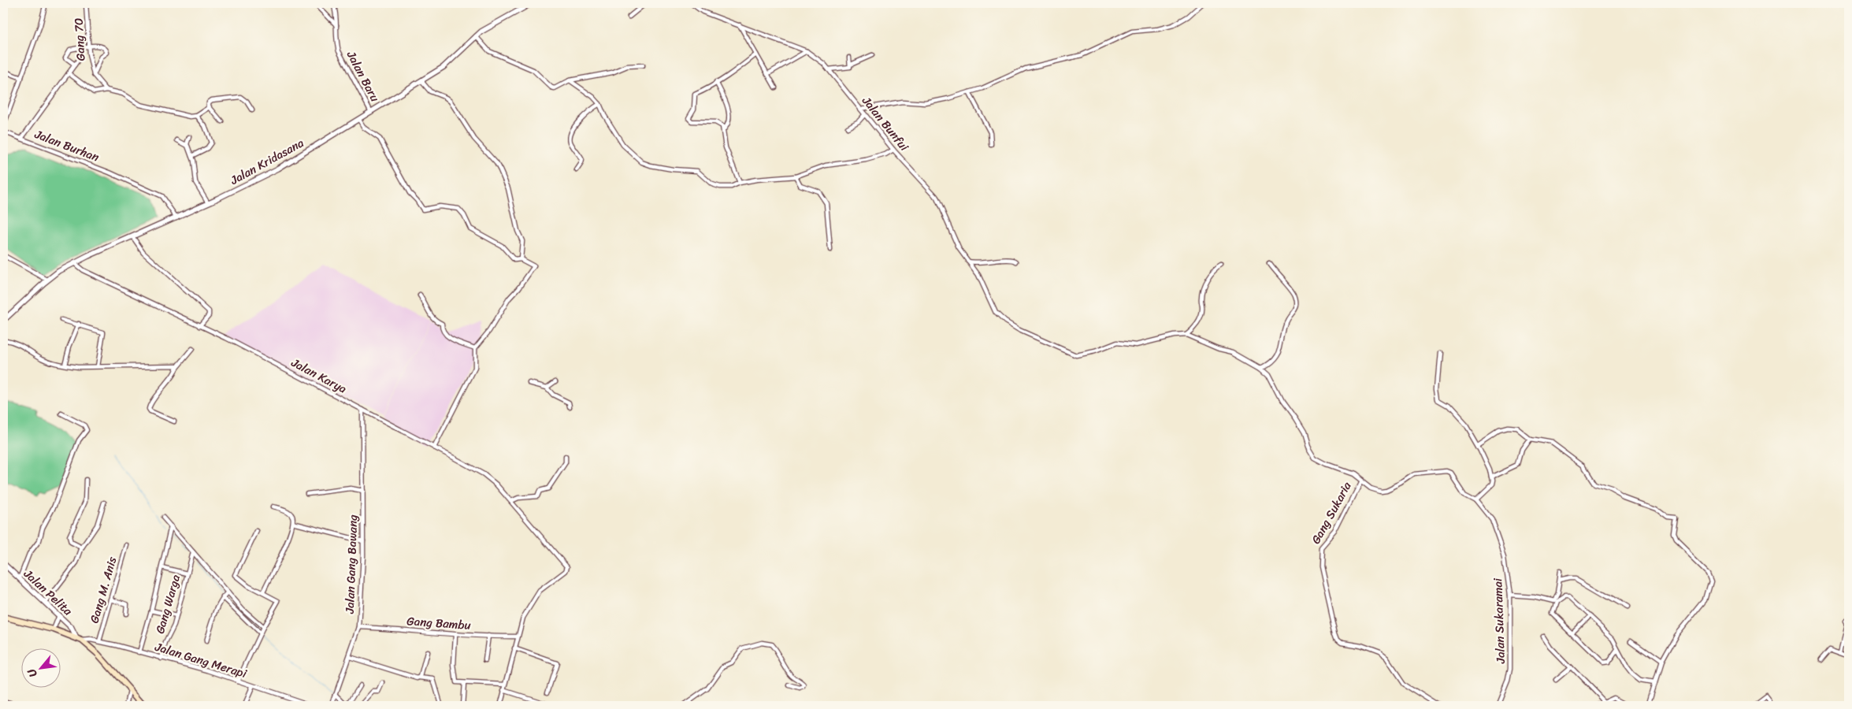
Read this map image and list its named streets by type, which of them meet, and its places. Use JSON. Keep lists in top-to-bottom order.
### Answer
{
  "streets": {
    "street": [
      "Gang 70",
      "Jalan Baru",
      "Jalan Bunfui",
      "Jalan Burhan",
      "Jalan Kridasana",
      "Jalan Karya",
      "Gang Sukaria",
      "Jalan Gang Bawang",
      "Gang M. Anis",
      "Jalan Pelita",
      "Gang Warga",
      "Jalan Sukaramai",
      "Gang Bambu",
      "Jalan Gang Merapi"
    ]
  },
  "crossings": [
    ["Jalan Baru", "Jalan Kridasana"],
    ["Jalan Burhan", "Jalan Kridasana"],
    ["Jalan Kridasana", "Jalan Karya"],
    ["Jalan Karya", "Jalan Gang Bawang"],
    ["Jalan Karya", "Gang Bambu"],
    ["Gang Sukaria", "Jalan Sukaramai"],
    ["Jalan Gang Bawang", "Gang Bambu"],
    ["Gang M. Anis", "Jalan Gang Merapi"],
    ["Gang Warga", "Jalan Gang Merapi"]
  ],
  "north": "bottom left"
}
